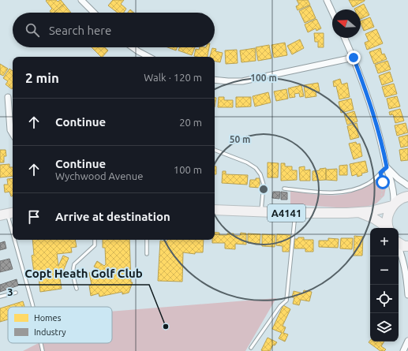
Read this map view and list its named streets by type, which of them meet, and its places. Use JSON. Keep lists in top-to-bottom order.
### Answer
{
  "streets": {
    "main road": ["A4141"]
  },
  "places": ["Copt Heath Golf Club"],
  "legend": ["Homes", "Industry"],
  "north": "left",
  "page": {
    "search": "Search here",
    "heading": ["2 min", "Walk · 120 m"],
    "list": [
      ["Continue", "20 m"],
      ["Continue", "Wychwood Avenue", "100 m"],
      "Arrive at destination"
    ],
    "map_buttons": ["+", "−"]
  },
  "grid": {
    "rows": ["3"]
  },
  "rings": ["100 m", "50 m"]
}
